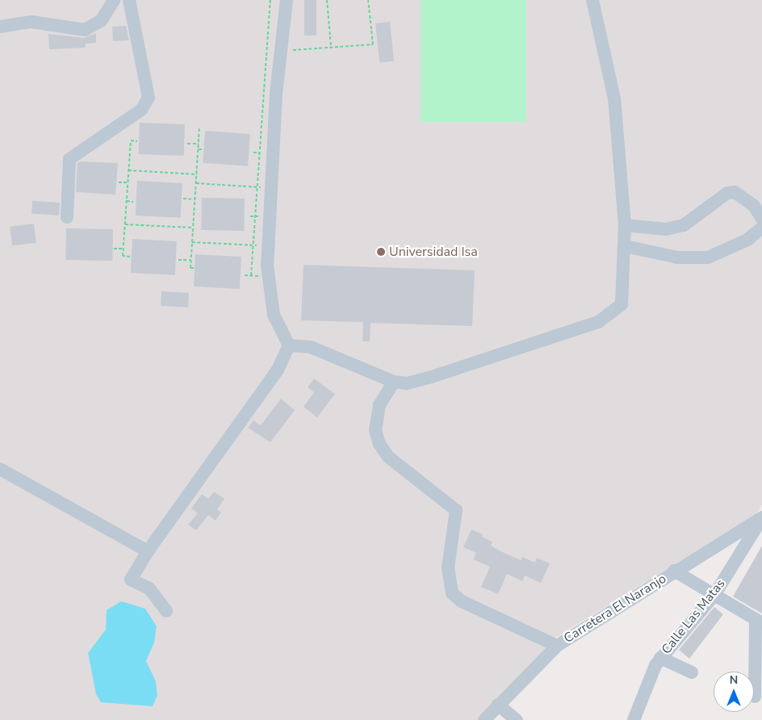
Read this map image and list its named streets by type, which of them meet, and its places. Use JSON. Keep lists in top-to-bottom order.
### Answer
{
  "streets": {
    "street": ["Carretera El Naranjo", "Calle Las Matas"]
  },
  "crossings": [
    ["Carretera El Naranjo", "Calle Las Matas"]
  ],
  "places": ["Universidad Isa"],
  "north": "top"
}
